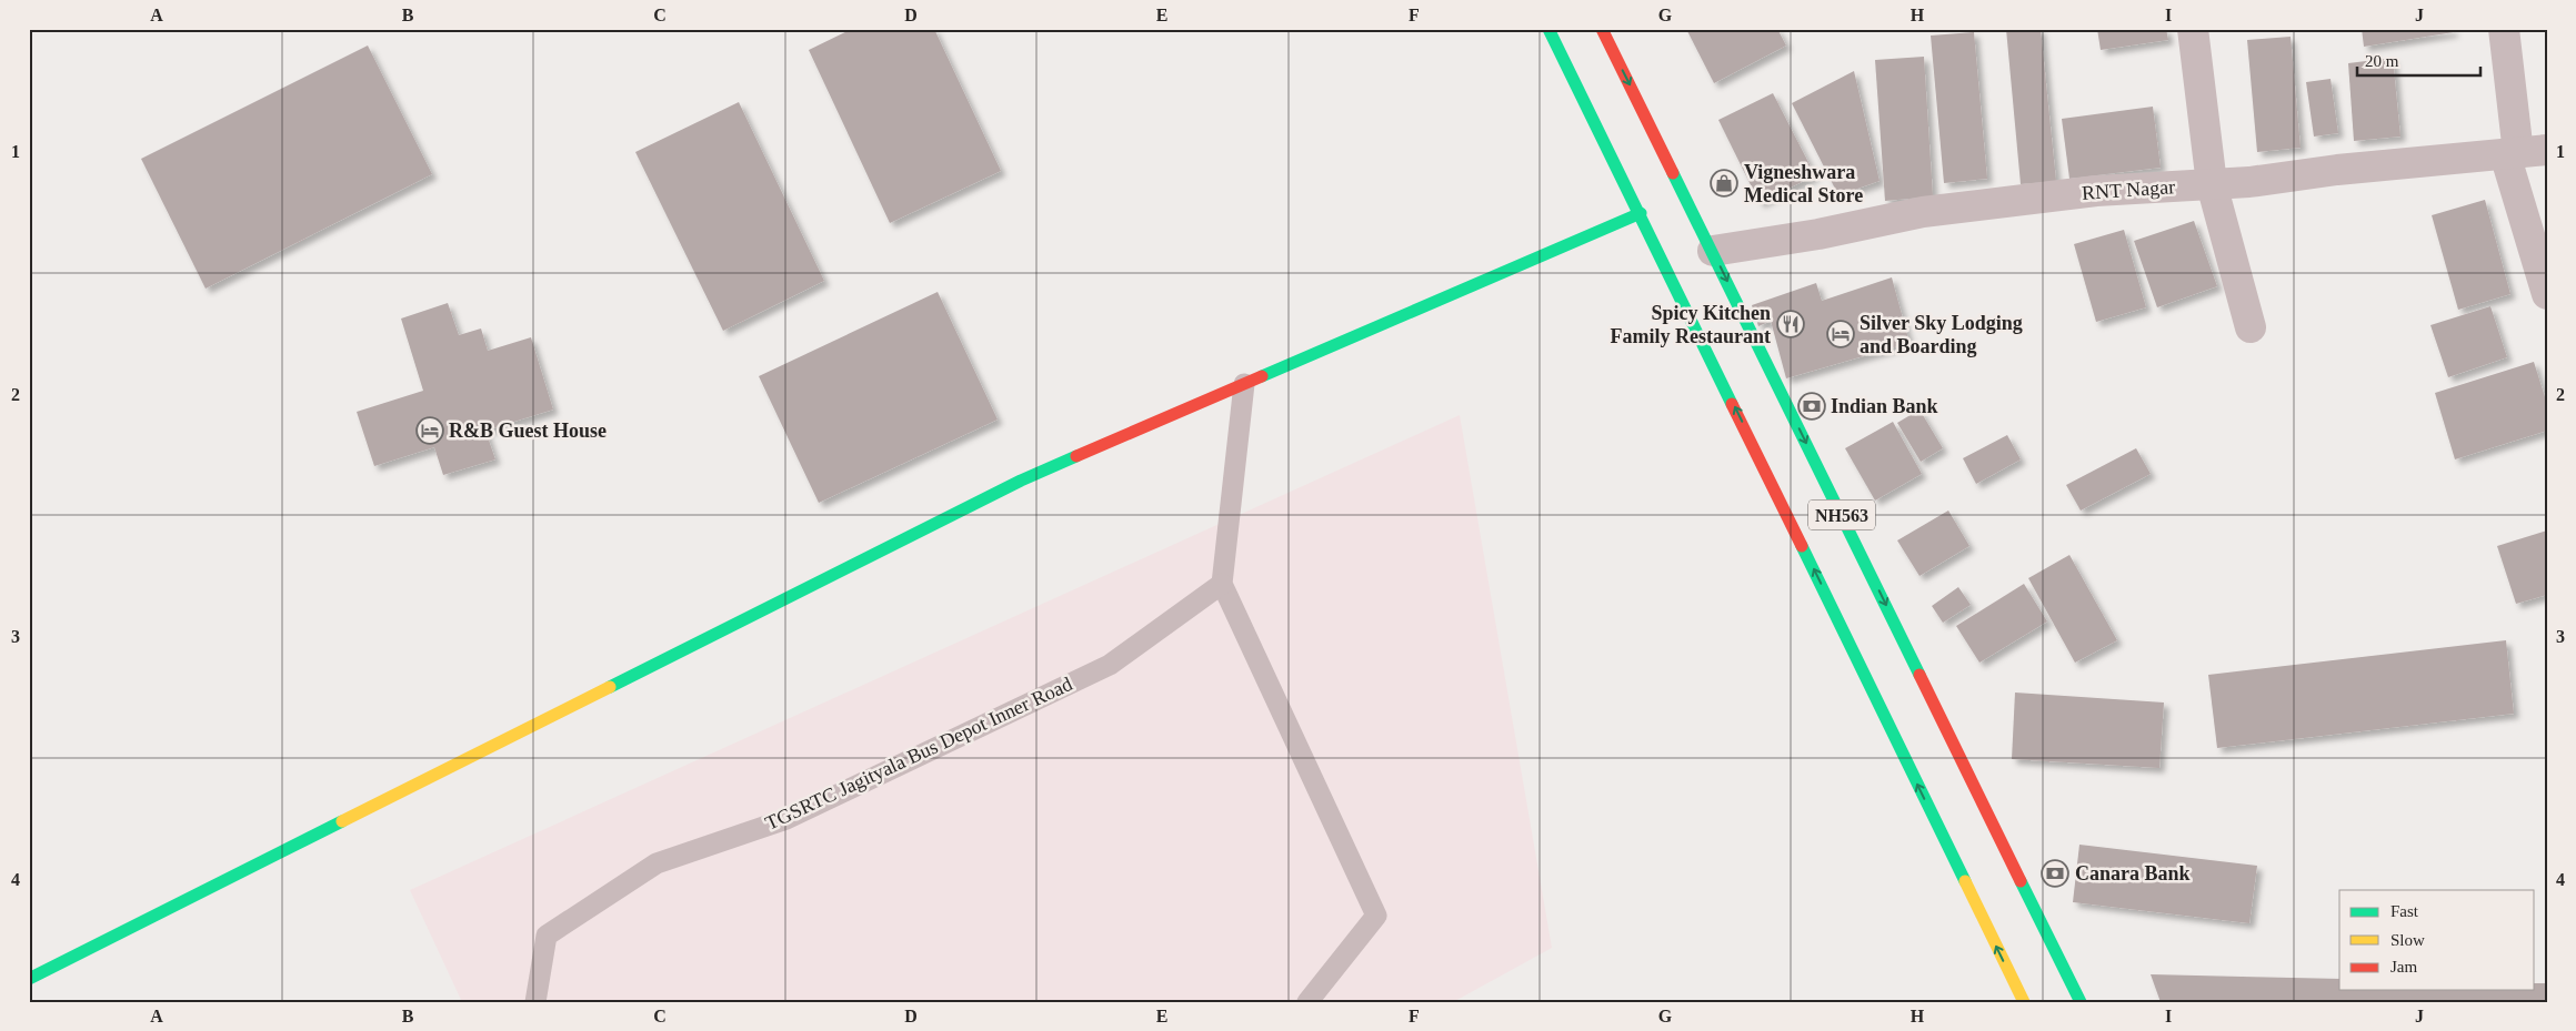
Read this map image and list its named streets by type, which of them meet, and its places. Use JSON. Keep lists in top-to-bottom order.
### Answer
{
  "streets": {
    "main road": ["NH563"],
    "street": ["RNT Nagar"],
    "lane": ["TGSRTC Jagityala Bus Depot Inner Road"]
  },
  "crossings": [
    ["RNT Nagar", "NH563"]
  ],
  "places": {
    "shop": ["Vigneshwara Medical Store"],
    "restaurant": ["Spicy Kitchen Family Restaurant"],
    "hotel": ["Silver Sky Lodging and Boarding", "R&B Guest House"],
    "bank": ["Indian Bank", "Canara Bank"]
  },
  "legend": ["Fast", "Slow", "Jam"],
  "scale_bar": "20 m",
  "grid": {
    "columns": [
      "A",
      "B",
      "C",
      "D",
      "E",
      "F",
      "G",
      "H",
      "I",
      "J"
    ],
    "rows": [
      "1",
      "2",
      "3",
      "4"
    ]
  }
}
